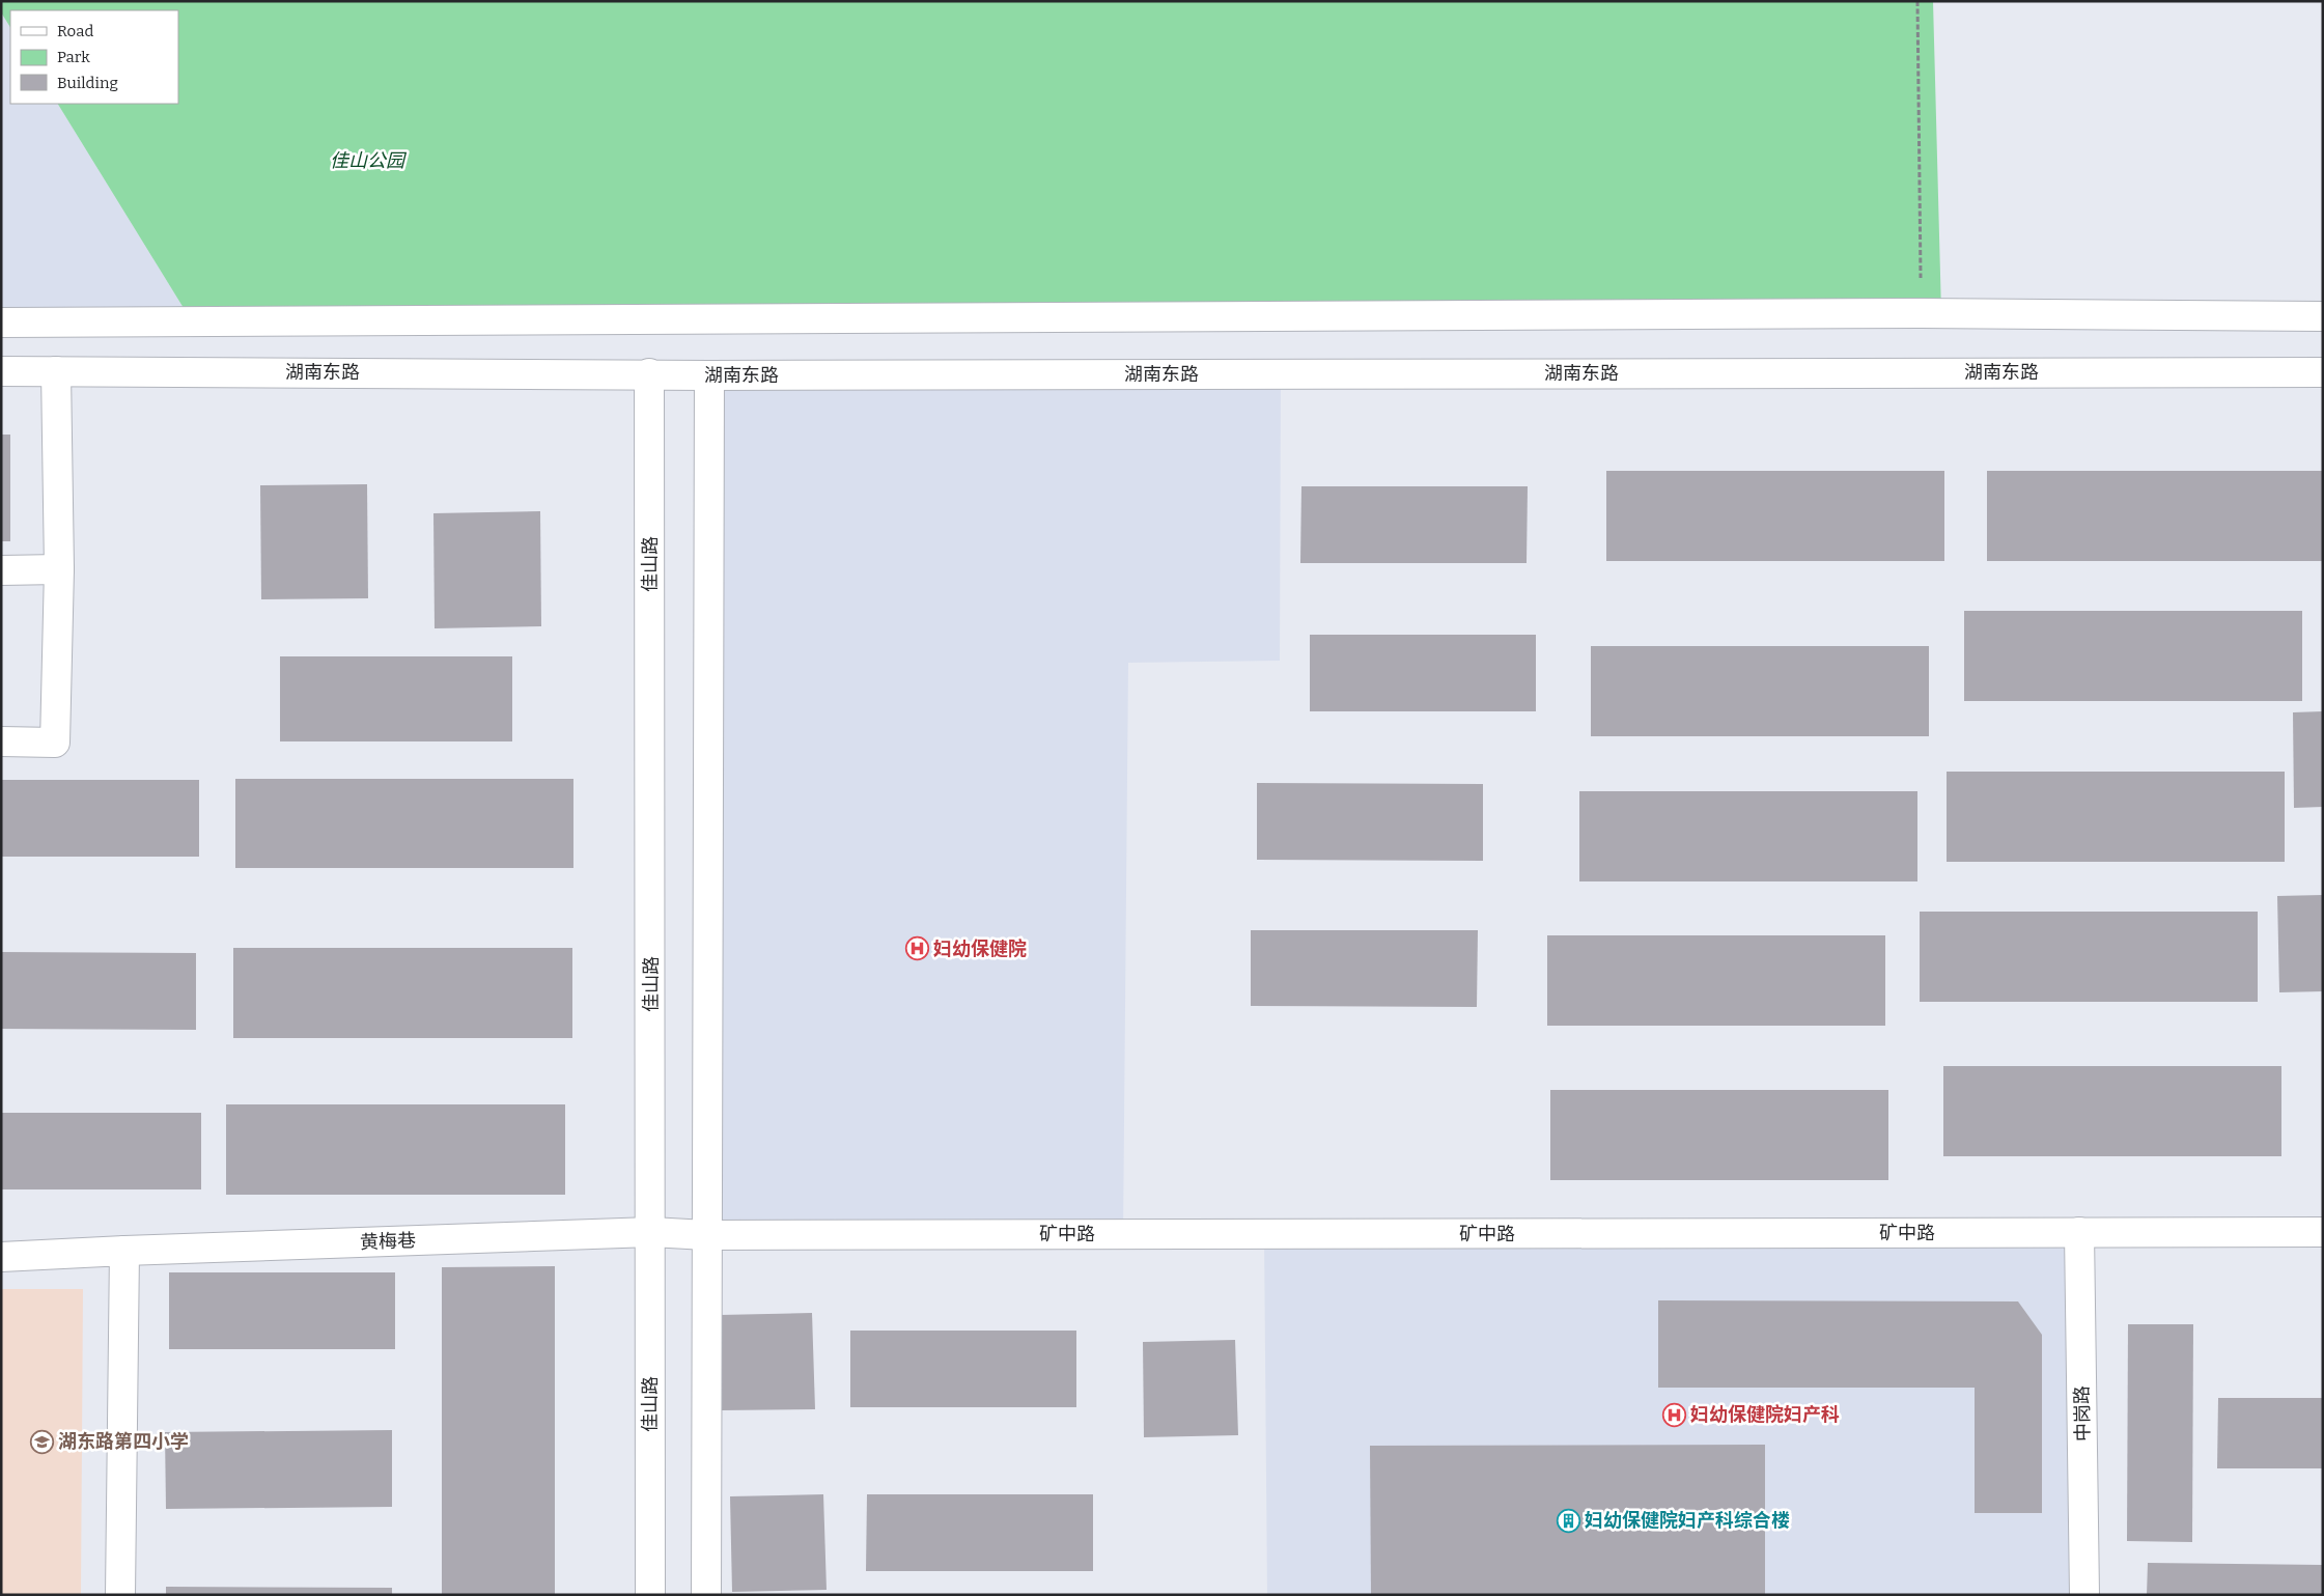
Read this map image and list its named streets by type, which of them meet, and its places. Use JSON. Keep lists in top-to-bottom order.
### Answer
{
  "streets": {
    "street": [
      "湖南东路",
      "佳山路",
      "矿中路",
      "黄梅巷",
      "中岗路"
    ]
  },
  "crossings": [
    ["湖南东路", "佳山路"],
    ["佳山路", "矿中路"],
    ["佳山路", "黄梅巷"],
    ["矿中路", "黄梅巷"],
    ["矿中路", "中岗路"]
  ],
  "parks": ["佳山公园"],
  "places": {
    "hospital": ["妇幼保健院", "妇幼保健院妇产科"],
    "school or university": ["湖东路第四小学"],
    "building": ["妇幼保健院妇产科综合楼"]
  },
  "legend": ["Road", "Park", "Building"]
}
